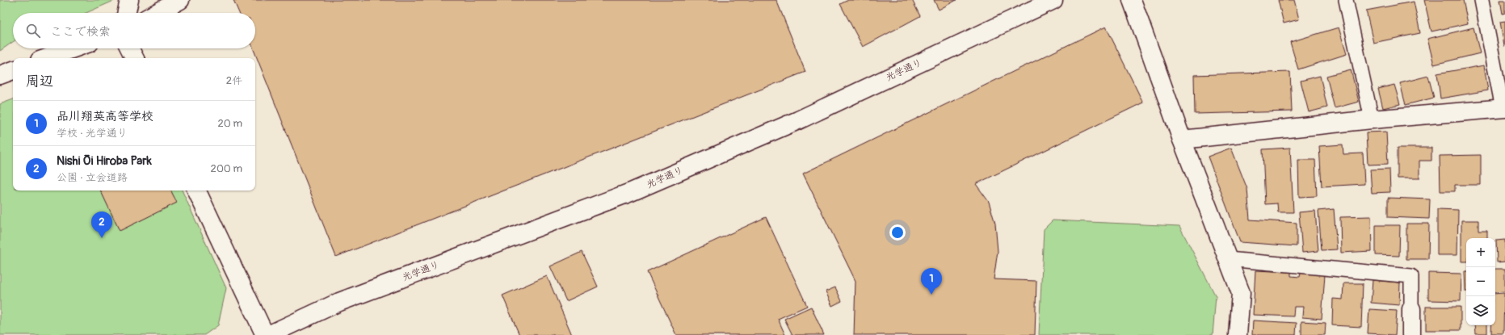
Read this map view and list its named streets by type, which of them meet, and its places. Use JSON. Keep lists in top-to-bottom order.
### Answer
{
  "streets": {
    "street": ["光学通り"]
  },
  "page": {
    "search": "ここで検索",
    "heading": ["周辺", "2件"],
    "list": [
      {
        "mark": "1",
        "name": "品川翔英高等学校",
        "note": "学校 · 光学通り",
        "value": "20 m"
      },
      {
        "mark": "2",
        "name": "Nishi Ōi Hiroba Park",
        "note": "公園 · 立会道路",
        "value": "200 m"
      }
    ],
    "pins": ["2", "1"],
    "map_buttons": ["+", "−"]
  }
}
